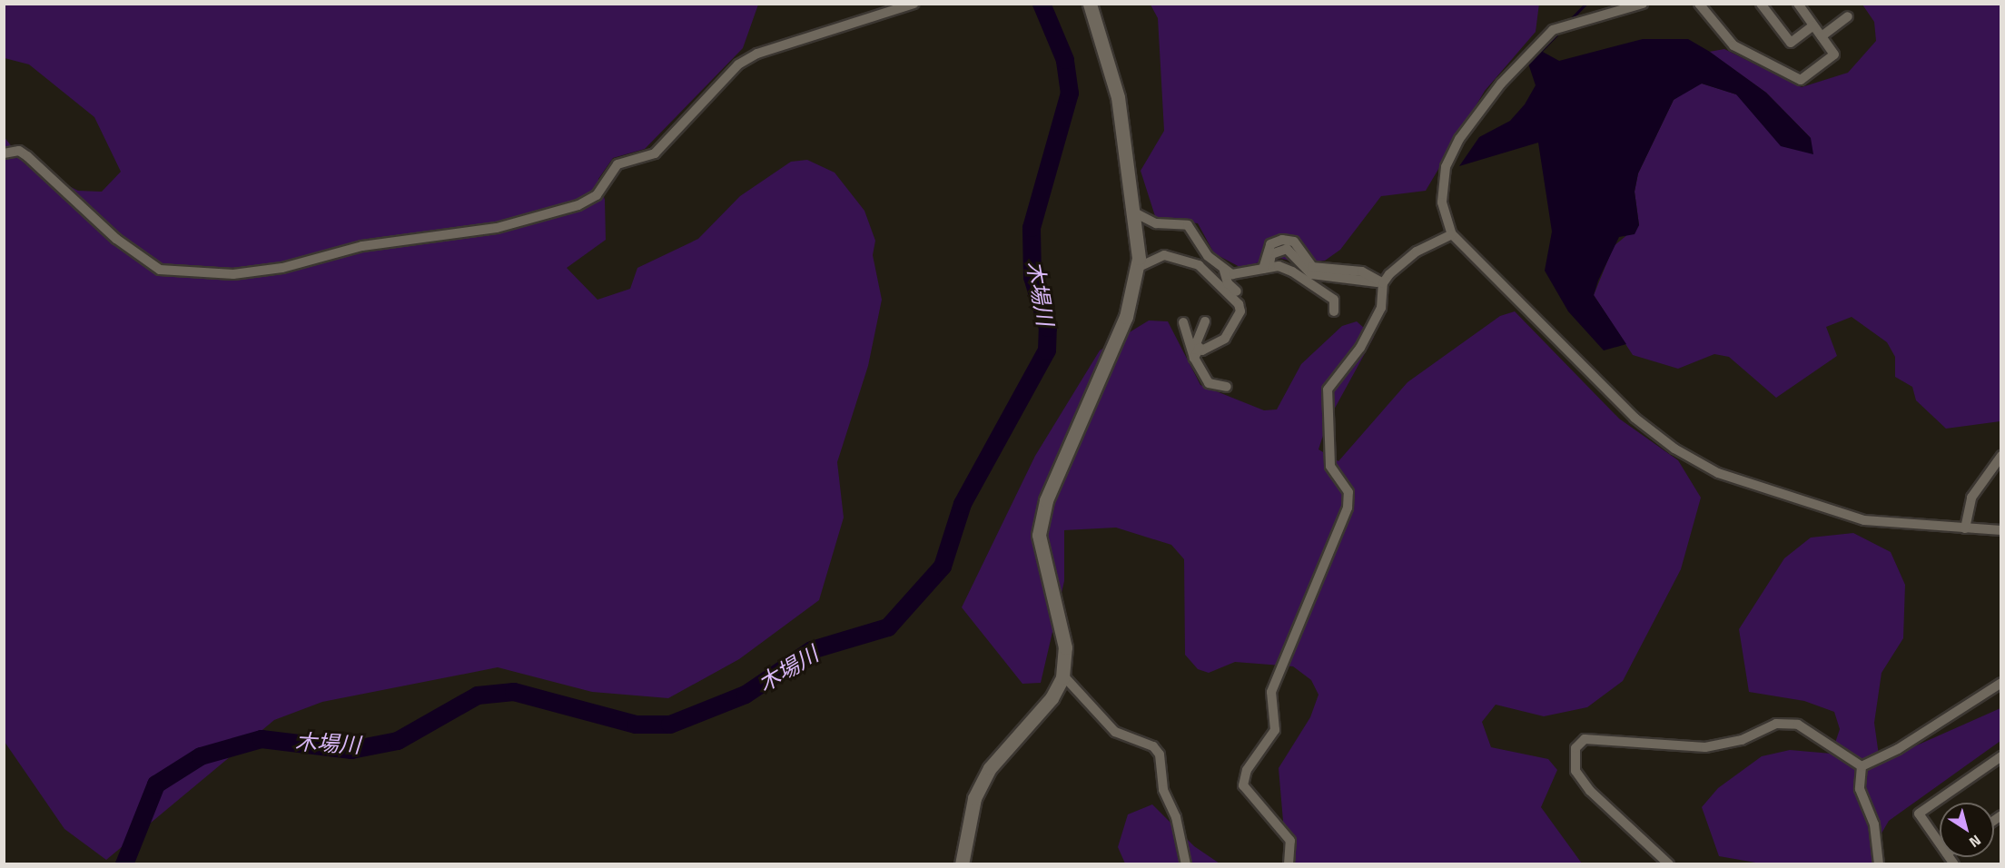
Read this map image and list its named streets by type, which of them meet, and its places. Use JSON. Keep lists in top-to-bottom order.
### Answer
{
  "water": ["木場川"],
  "north": "bottom right"
}
